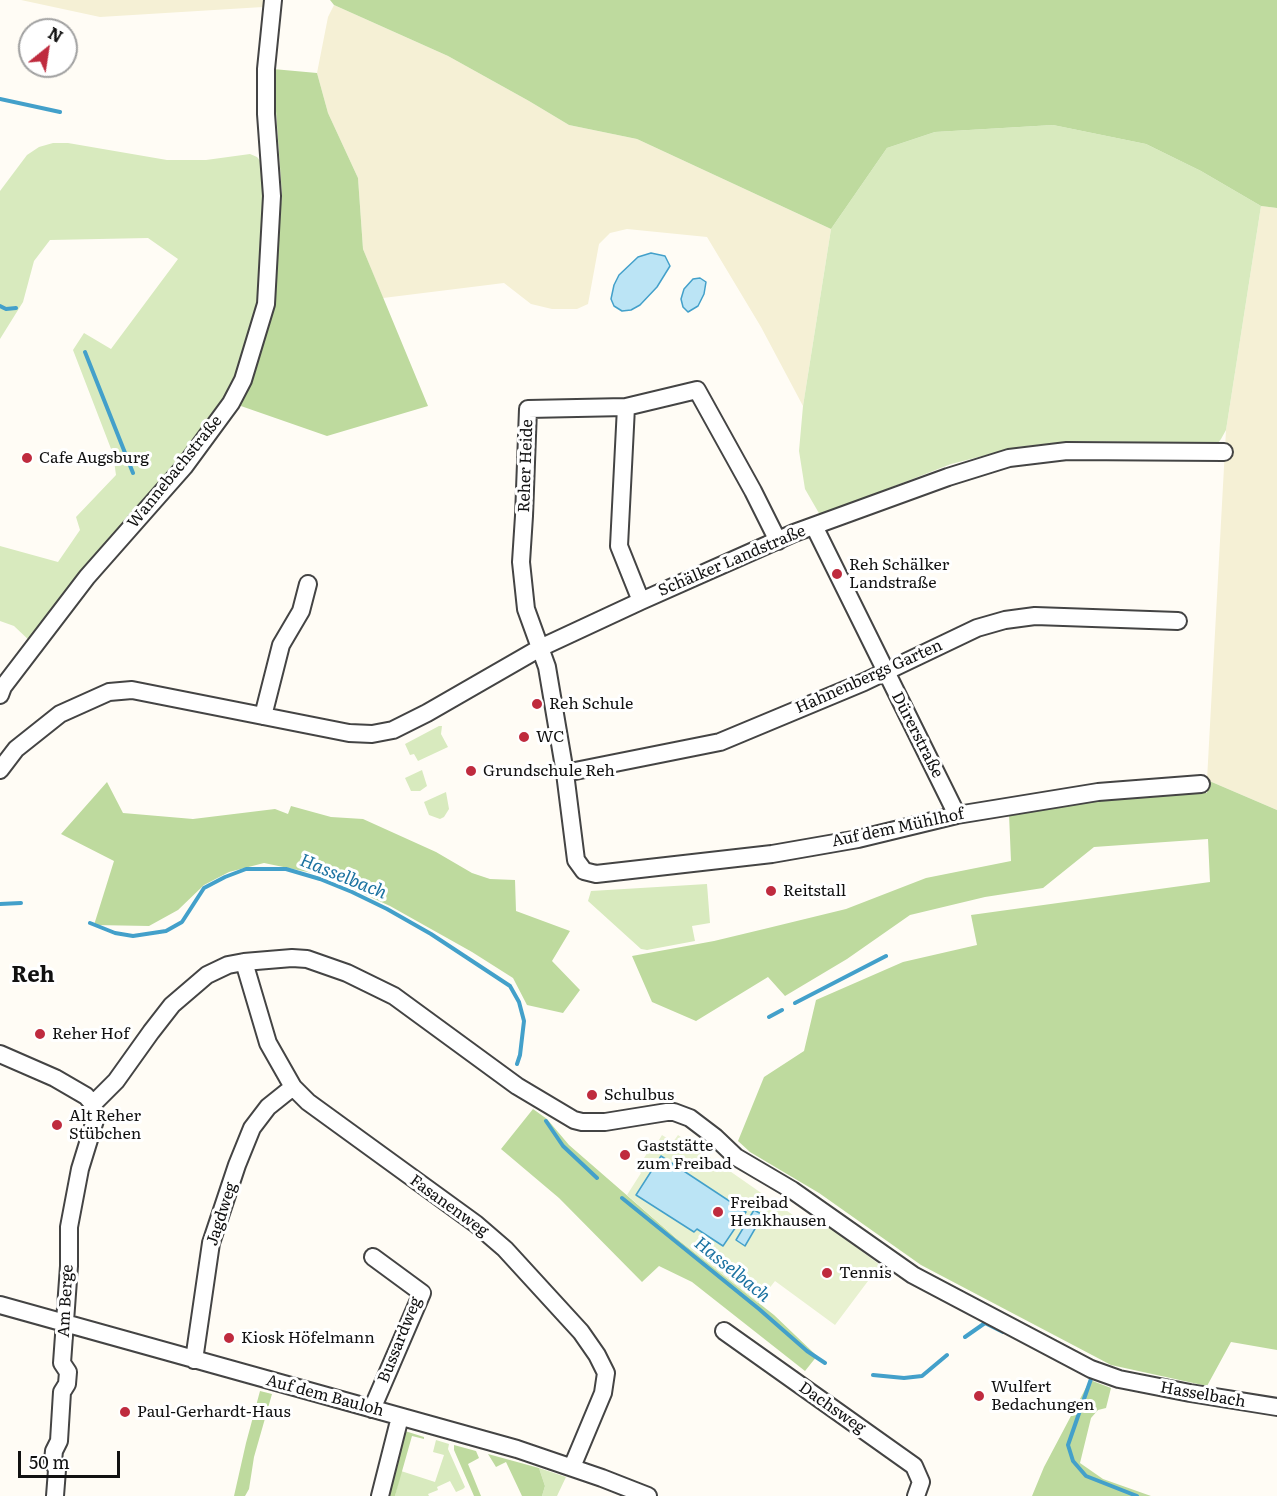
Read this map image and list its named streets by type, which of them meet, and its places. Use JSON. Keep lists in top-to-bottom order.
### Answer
{
  "streets": {
    "street": [
      "Reher Heide",
      "Wannebachstraße",
      "Schälker Landstraße",
      "Hahnenbergs Garten",
      "Dürerstraße",
      "Auf dem Mühlhof",
      "Fasanenweg",
      "Jagdweg",
      "Am Berge",
      "Bussardweg",
      "Hasselbach",
      "Auf dem Bauloh",
      "Dachsweg"
    ]
  },
  "crossings": [
    ["Reher Heide", "Schälker Landstraße"],
    ["Schälker Landstraße", "Dürerstraße"],
    ["Hahnenbergs Garten", "Dürerstraße"],
    ["Hahnenbergs Garten", "Auf dem Mühlhof"],
    ["Dürerstraße", "Auf dem Mühlhof"],
    ["Fasanenweg", "Jagdweg"],
    ["Fasanenweg", "Hasselbach"],
    ["Fasanenweg", "Auf dem Bauloh"],
    ["Jagdweg", "Auf dem Bauloh"],
    ["Am Berge", "Hasselbach"],
    ["Am Berge", "Auf dem Bauloh"],
    ["Bussardweg", "Auf dem Bauloh"]
  ],
  "districts": ["Reh"],
  "water": ["Hasselbach"],
  "places": [
    "Cafe Augsburg",
    "Reh Schälker Landstraße",
    "Reh Schule",
    "WC",
    "Grundschule Reh",
    "Reitstall",
    "Reher Hof",
    "Schulbus",
    "Alt Reher Stübchen",
    "Gaststätte zum Freibad",
    "Freibad Henkhausen",
    "Tennis",
    "Kiosk Höfelmann",
    "Wulfert Bedachungen",
    "Paul-Gerhardt-Haus"
  ],
  "scale_bar": "50 m",
  "north": "top right"
}
